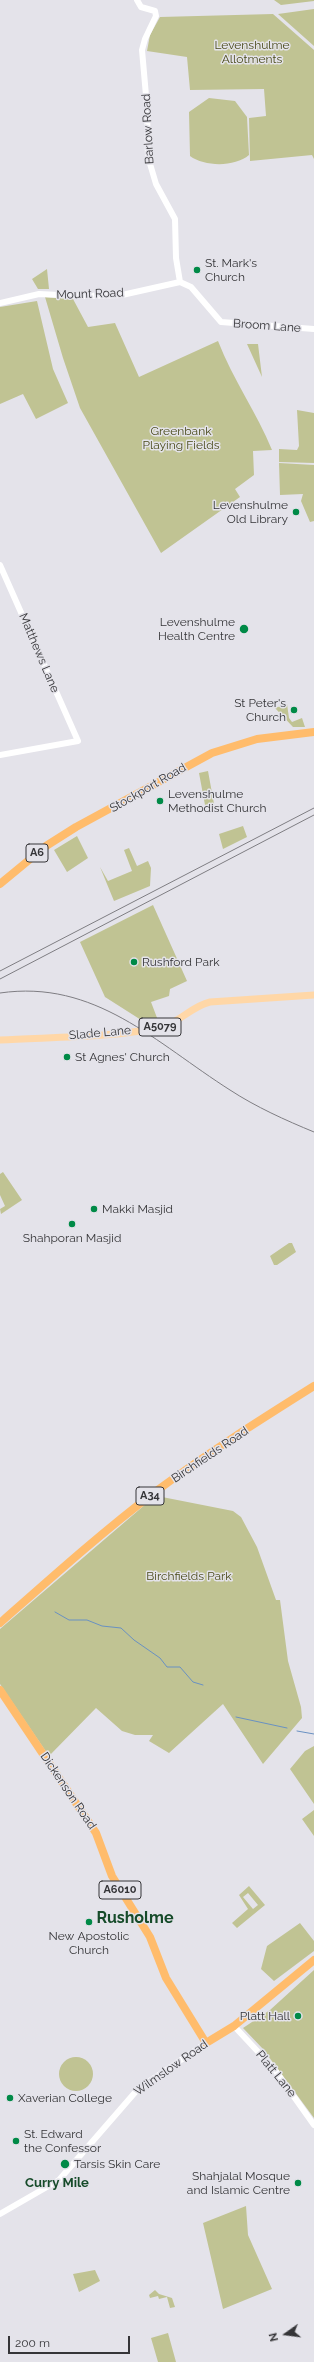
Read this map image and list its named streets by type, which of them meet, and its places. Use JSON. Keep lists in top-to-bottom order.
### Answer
{
  "streets": {
    "highway": [
      "Stockport Road",
      "A6",
      "Birchfields Road",
      "A34",
      "Dickenson Road",
      "A6010",
      "Wilmslow Road"
    ],
    "main road": ["A5079", "Slade Lane"],
    "street": [
      "Barlow Road",
      "Mount Road",
      "Broom Lane",
      "Matthews Lane",
      "Platt Lane"
    ]
  },
  "crossings": [
    ["Barlow Road", "Mount Road"],
    ["Barlow Road", "Broom Lane"],
    ["Mount Road", "Broom Lane"],
    ["Dickenson Road", "Wilmslow Road"],
    ["Wilmslow Road", "Platt Lane"]
  ],
  "districts": ["Rusholme", "Curry Mile"],
  "parks": ["Levenshulme Allotments", "Greenbank Playing Fields", "Birchfields Park"],
  "places": [
    "St. Mark's Church",
    "Levenshulme Old Library",
    "Levenshulme Health Centre",
    "St Peter's Church",
    "Levenshulme Methodist Church",
    "Rushford Park",
    "St Agnes' Church",
    "Makki Masjid",
    "Shahporan Masjid",
    "New Apostolic Church",
    "Platt Hall",
    "Xaverian College",
    "St. Edward the Confessor",
    "Tarsis Skin Care",
    "Shahjalal Mosque and Islamic Centre"
  ],
  "scale_bar": "200 m",
  "north": "left"
}
